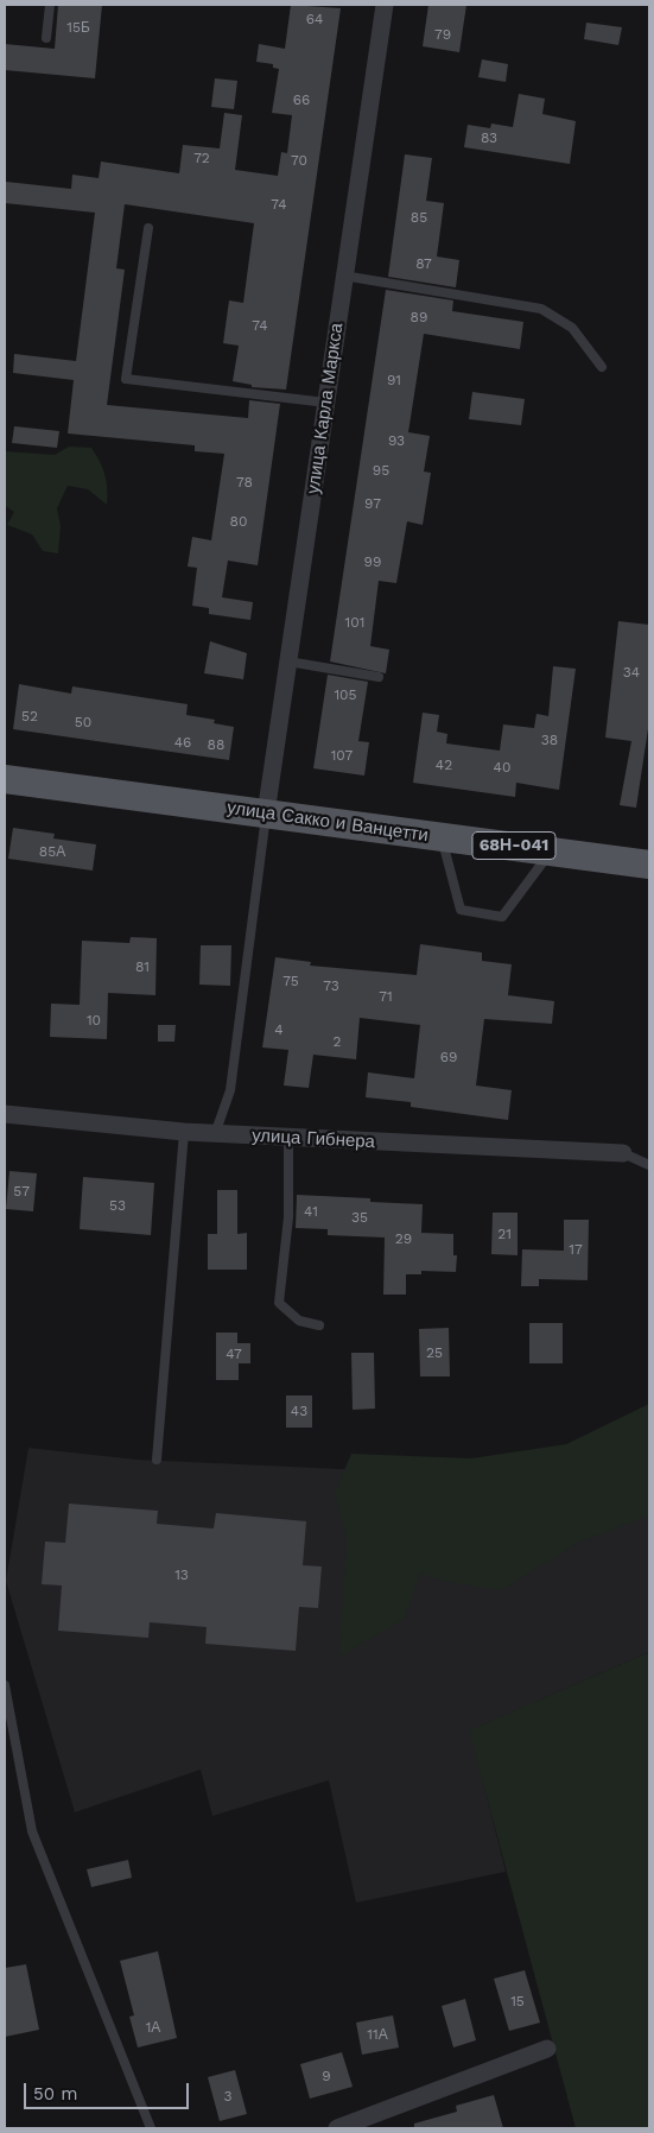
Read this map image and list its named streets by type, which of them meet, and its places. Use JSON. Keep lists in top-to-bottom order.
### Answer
{
  "streets": {
    "main road": ["улица Сакко и Ванцетти", "68Н-041"],
    "street": ["улица Карла Маркса", "улица Гибнера"]
  },
  "crossings": [
    ["улица Карла Маркса", "улица Сакко и Ванцетти"]
  ],
  "house_numbers": [
    "64",
    "15Б",
    "79",
    "66",
    "83",
    "72",
    "70",
    "74",
    "85",
    "87",
    "89",
    "74",
    "91",
    "93",
    "95",
    "78",
    "97",
    "80",
    "99",
    "101",
    "34",
    "105",
    "52",
    "50",
    "38",
    "46",
    "88",
    "107",
    "42",
    "40",
    "85А",
    "81",
    "75",
    "73",
    "71",
    "10",
    "4",
    "2",
    "69",
    "57",
    "53",
    "41",
    "35",
    "21",
    "29",
    "17",
    "25",
    "47",
    "43",
    "13",
    "15",
    "1А",
    "11А",
    "9",
    "3"
  ],
  "scale_bar": "50 m"
}
